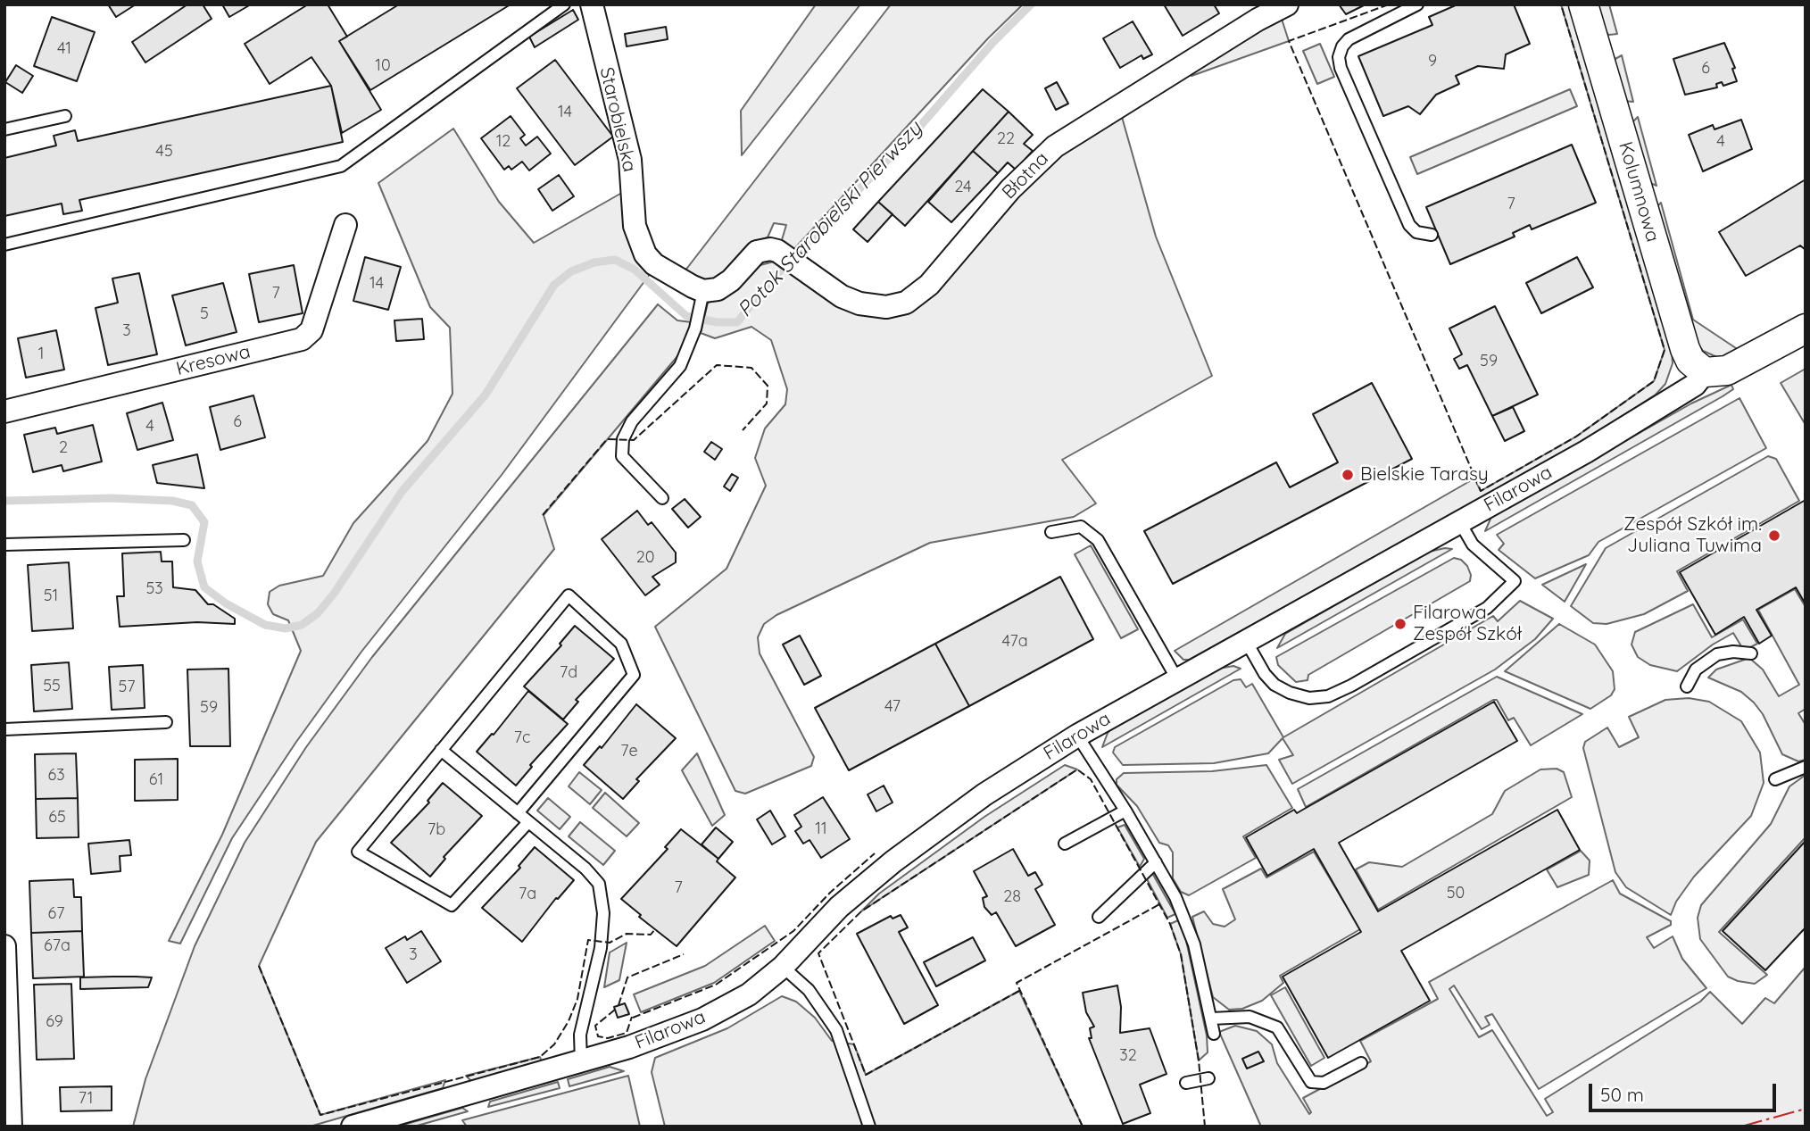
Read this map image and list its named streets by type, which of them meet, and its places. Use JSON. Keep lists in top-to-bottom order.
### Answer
{
  "streets": {
    "street": [
      "Starobielska",
      "Błotna",
      "Kolumnowa",
      "Kresowa",
      "Filarowa"
    ]
  },
  "crossings": [
    ["Starobielska", "Błotna"],
    ["Kolumnowa", "Filarowa"]
  ],
  "water": ["Potok Starobielski Pierwszy"],
  "places": ["Bielskie Tarasy", "Zespół Szkół im. Juliana Tuwima", "Filarowa Zespół Szkół"],
  "house_numbers": [
    "41",
    "9",
    "10",
    "6",
    "14",
    "22",
    "12",
    "4",
    "45",
    "24",
    "7",
    "14",
    "7",
    "5",
    "3",
    "1",
    "59",
    "6",
    "4",
    "2",
    "20",
    "53",
    "51",
    "47a",
    "7d",
    "55",
    "57",
    "47",
    "59",
    "7c",
    "7e",
    "63",
    "61",
    "65",
    "11",
    "7b",
    "7",
    "50",
    "7a",
    "28",
    "67",
    "67a",
    "3",
    "69",
    "32",
    "71"
  ],
  "scale_bar": "50 m"
}
